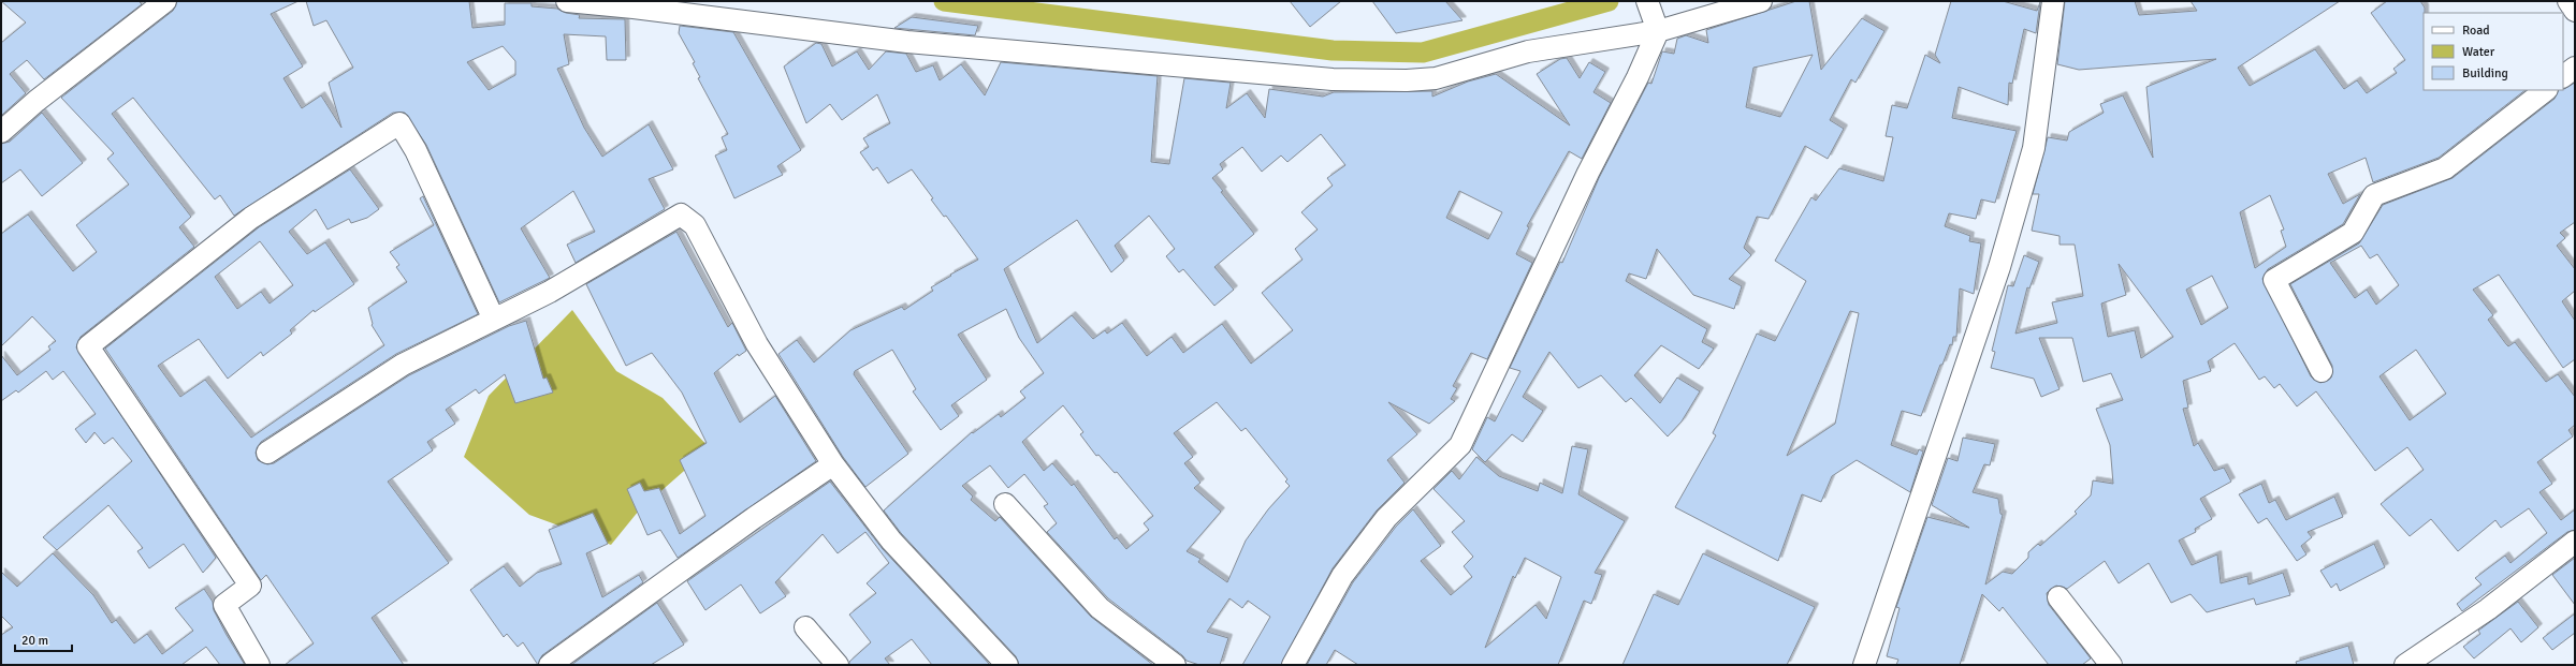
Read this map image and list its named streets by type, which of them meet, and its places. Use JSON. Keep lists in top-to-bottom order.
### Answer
{
  "legend": ["Road", "Water", "Building"],
  "scale_bar": "20 m"
}
